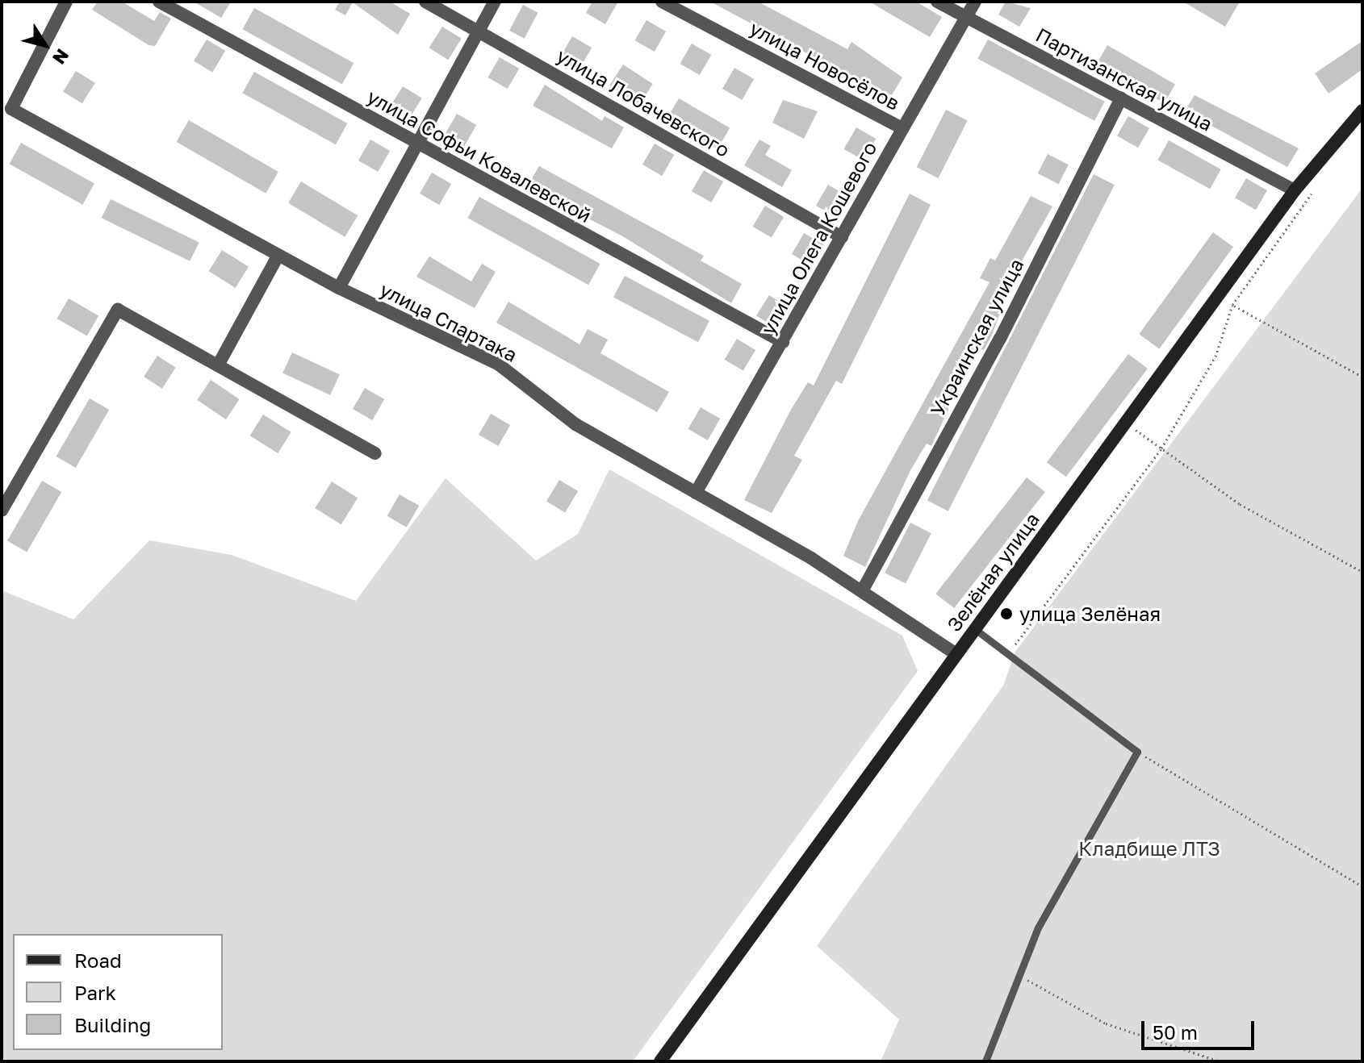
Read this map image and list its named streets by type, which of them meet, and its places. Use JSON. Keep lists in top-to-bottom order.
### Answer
{
  "streets": {
    "street": [
      "улица Новосёлов",
      "Партизанская улица",
      "улица Лобачевского",
      "улица Софьи Ковалевской",
      "улица Олега Кошевого",
      "улица Спартака",
      "Украинская улица",
      "Зелёная улица"
    ]
  },
  "crossings": [
    ["улица Новосёлов", "улица Олега Кошевого"],
    ["Партизанская улица", "улица Олега Кошевого"],
    ["Партизанская улица", "Украинская улица"],
    ["Партизанская улица", "Зелёная улица"],
    ["улица Лобачевского", "улица Олега Кошевого"],
    ["улица Софьи Ковалевской", "улица Олега Кошевого"],
    ["улица Олега Кошевого", "улица Спартака"],
    ["улица Спартака", "Украинская улица"],
    ["улица Спартака", "Зелёная улица"]
  ],
  "parks": ["Кладбище ЛТЗ"],
  "places": ["улица Зелёная"],
  "legend": ["Road", "Park", "Building"],
  "scale_bar": "50 m",
  "north": "bottom right"
}
